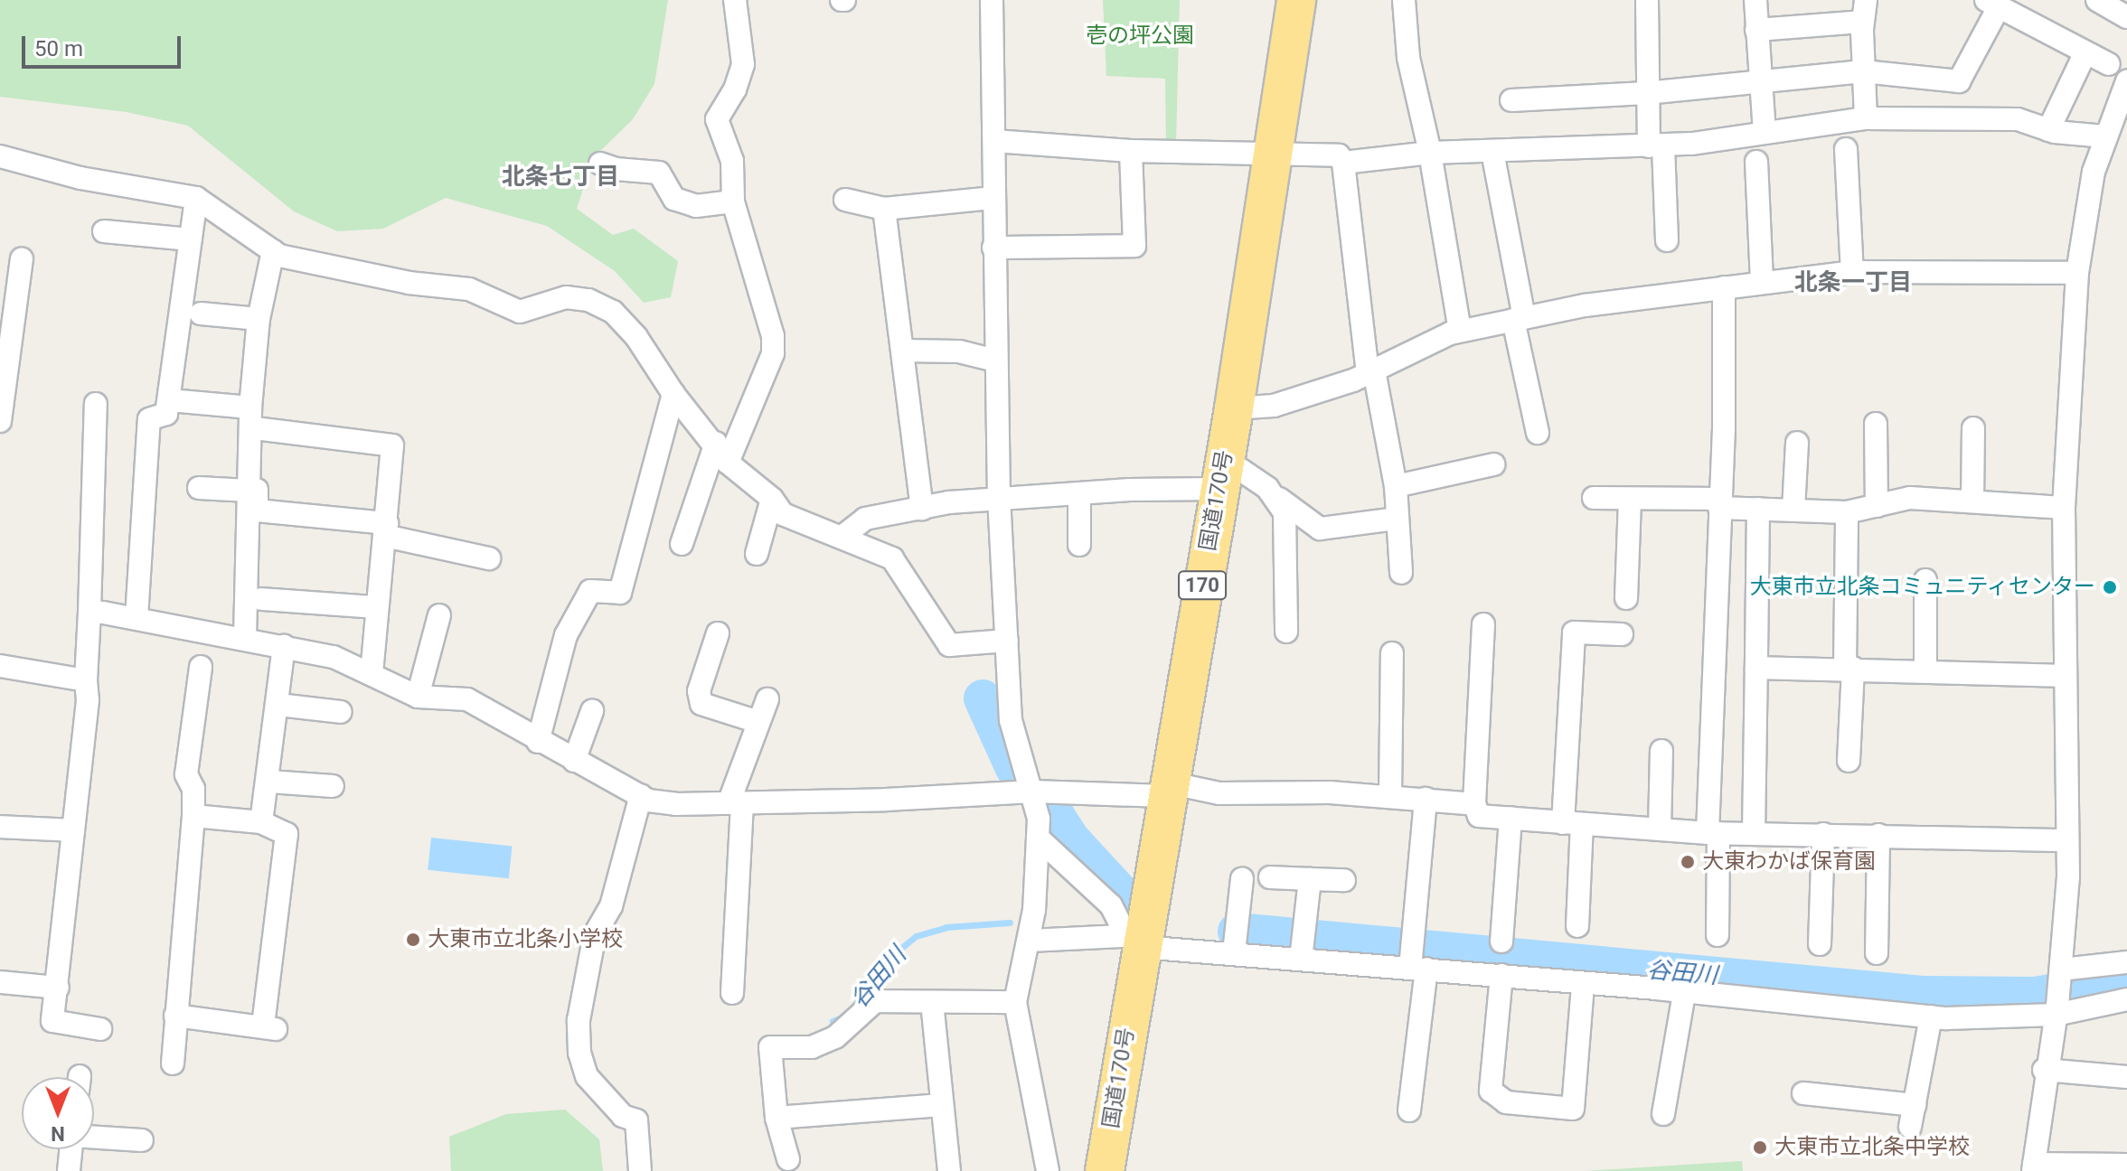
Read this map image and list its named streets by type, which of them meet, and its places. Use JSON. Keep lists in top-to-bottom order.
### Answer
{
  "streets": {
    "highway": ["国道170号", "170"]
  },
  "districts": ["北条七丁目", "北条一丁目"],
  "water": ["谷田川"],
  "parks": ["壱の坪公園"],
  "places": [
    "大東市立北条コミュニティセンター",
    "大東わかば保育園",
    "大東市立北条小学校",
    "大東市立北条中学校"
  ],
  "scale_bar": "50 m",
  "north": "bottom"
}
